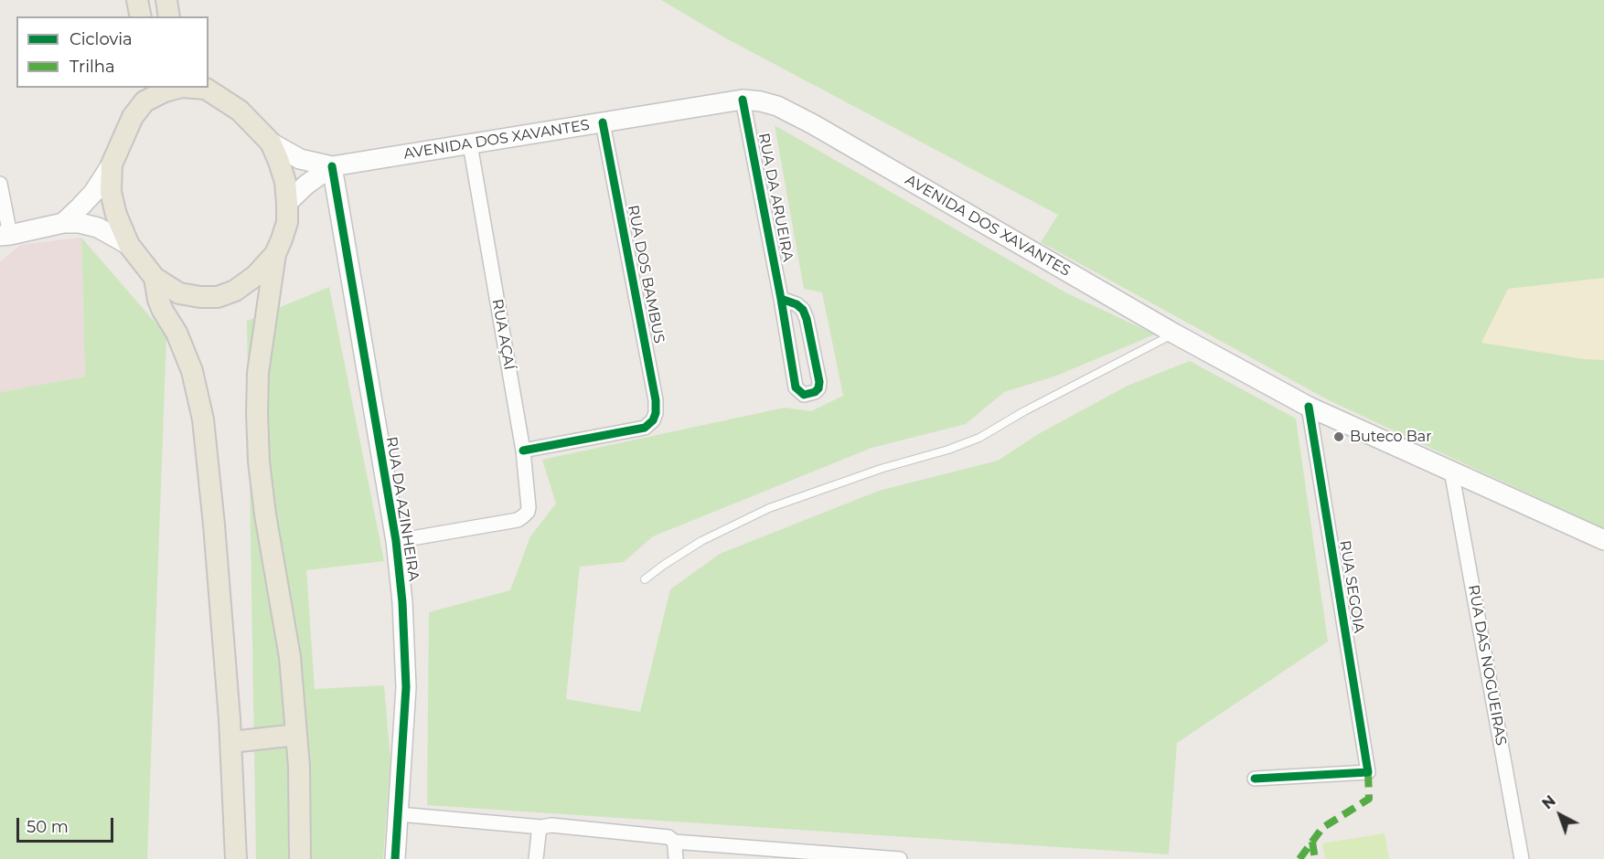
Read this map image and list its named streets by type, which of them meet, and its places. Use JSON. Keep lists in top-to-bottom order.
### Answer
{
  "streets": {
    "main road": ["AVENIDA DOS XAVANTES", "RUA DA AZINHEIRA"],
    "street": [
      "RUA DA ARUEIRA",
      "RUA DOS BAMBUS",
      "RUA AÇAÍ",
      "RUA SEGOIA",
      "RUA DAS NOGUEIRAS"
    ]
  },
  "crossings": [
    ["AVENIDA DOS XAVANTES", "RUA DA ARUEIRA"],
    ["AVENIDA DOS XAVANTES", "RUA DOS BAMBUS"],
    ["AVENIDA DOS XAVANTES", "RUA AÇAÍ"],
    ["AVENIDA DOS XAVANTES", "RUA DA AZINHEIRA"],
    ["AVENIDA DOS XAVANTES", "RUA SEGOIA"],
    ["AVENIDA DOS XAVANTES", "RUA DAS NOGUEIRAS"],
    ["RUA DOS BAMBUS", "RUA AÇAÍ"],
    ["RUA AÇAÍ", "RUA DA AZINHEIRA"]
  ],
  "places": ["Buteco Bar"],
  "legend": ["Ciclovia", "Trilha"],
  "scale_bar": "50 m",
  "north": "top left"
}
